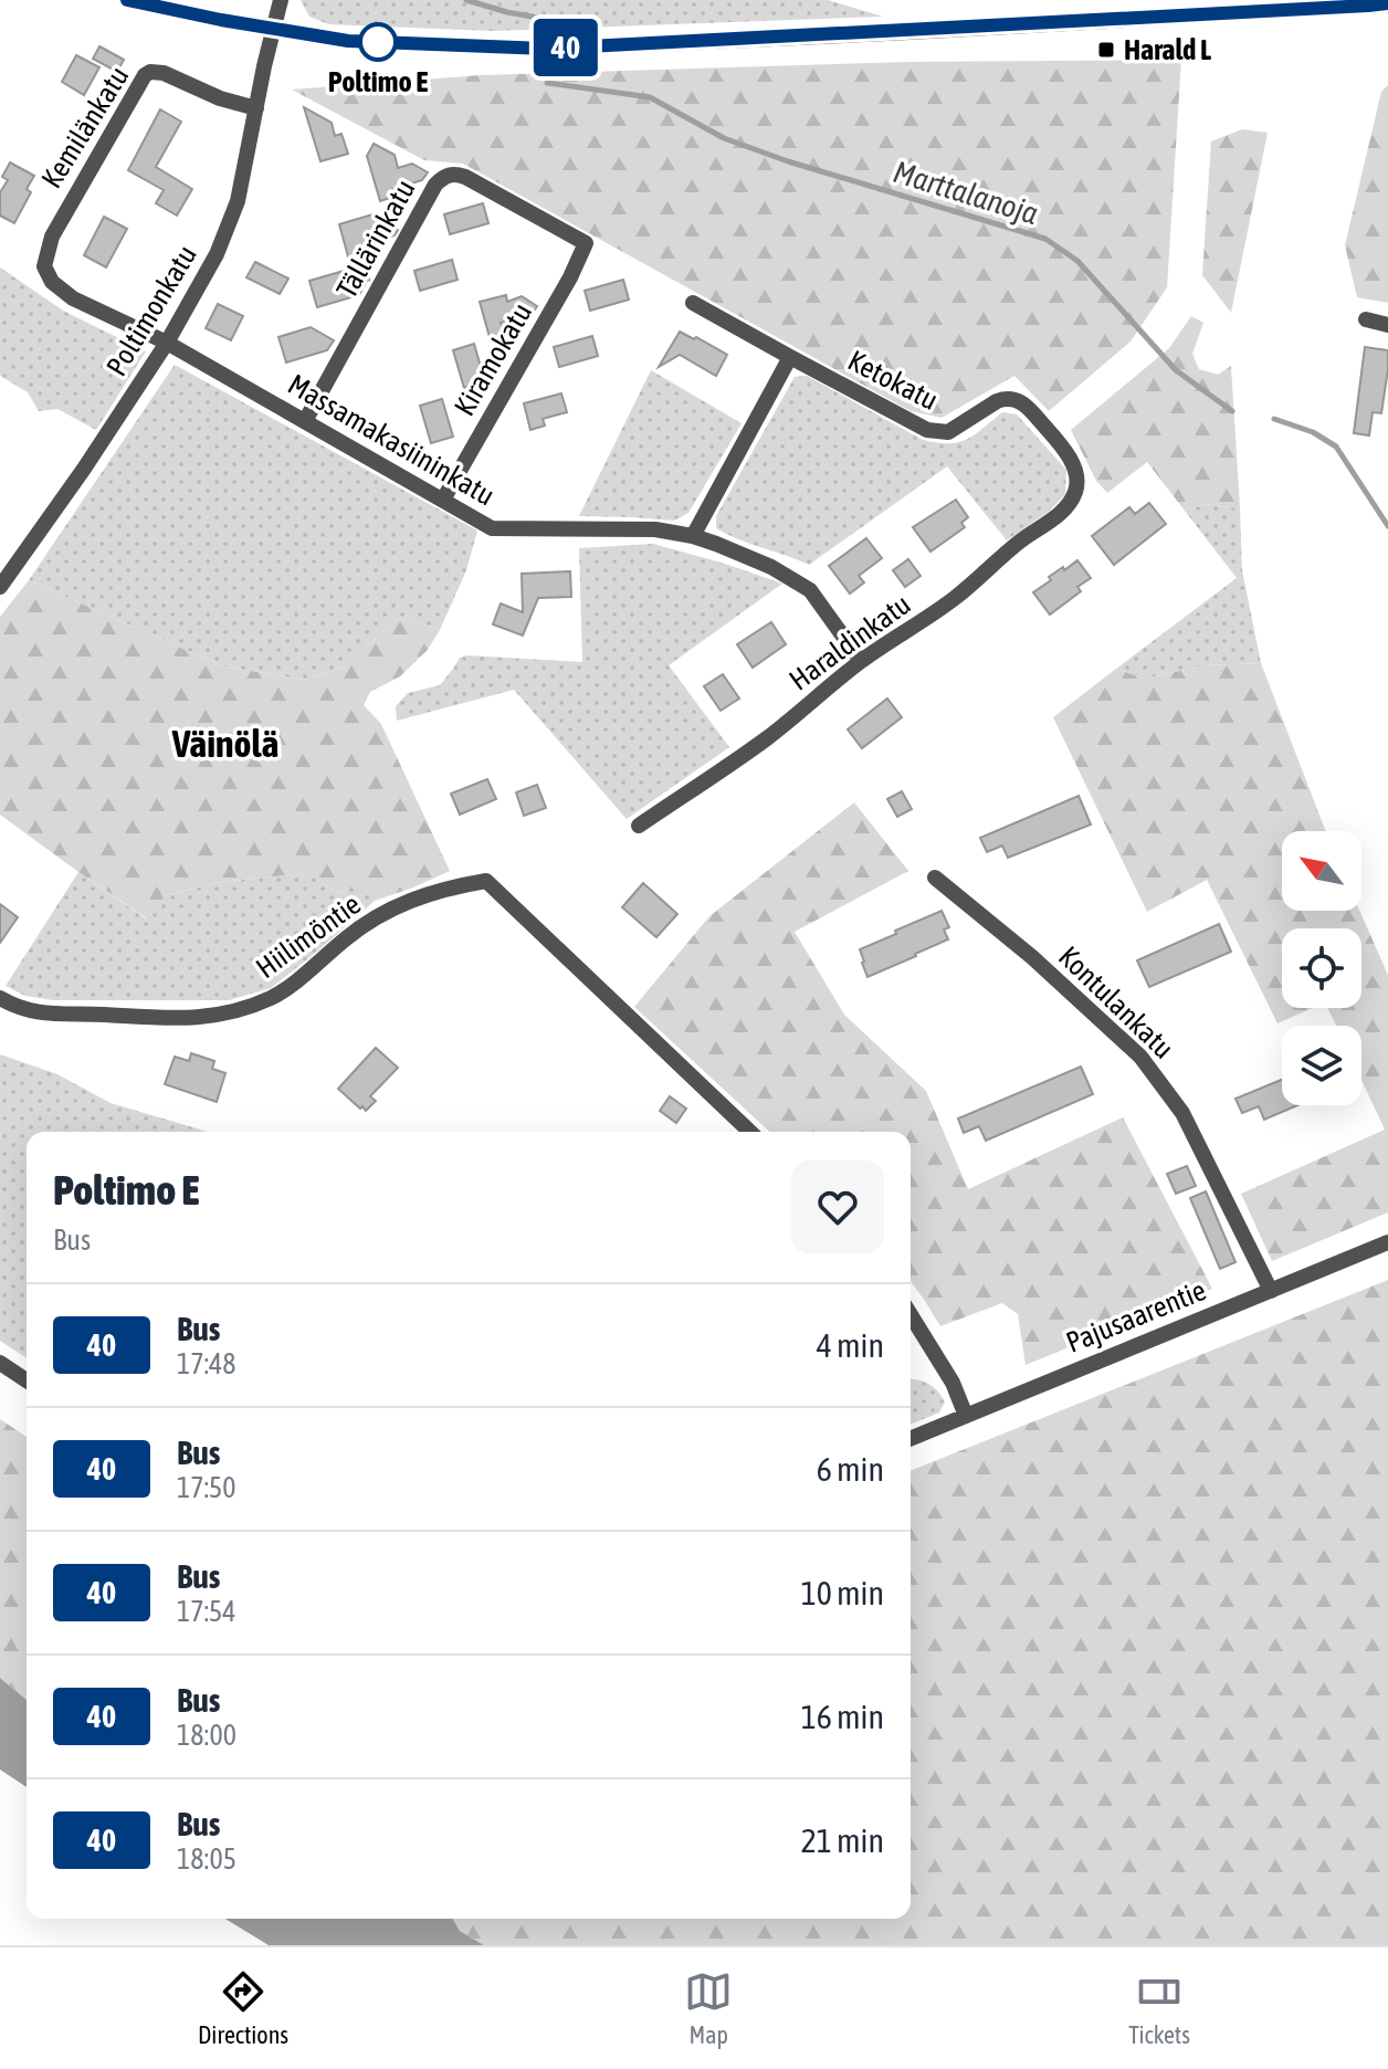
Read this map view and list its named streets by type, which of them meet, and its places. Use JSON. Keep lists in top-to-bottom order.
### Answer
{
  "streets": {
    "street": [
      "Kemilänkatu",
      "Tällärinkatu",
      "Poltimonkatu",
      "Kiramokatu",
      "Ketokatu",
      "Massamakasiininkatu",
      "Haraldinkatu",
      "Hiilimöntie",
      "Kontulankatu",
      "Pajusaarentie"
    ]
  },
  "crossings": [
    ["Kemilänkatu", "Poltimonkatu"],
    ["Kemilänkatu", "Massamakasiininkatu"],
    ["Tällärinkatu", "Kiramokatu"],
    ["Tällärinkatu", "Massamakasiininkatu"],
    ["Poltimonkatu", "Massamakasiininkatu"],
    ["Kiramokatu", "Massamakasiininkatu"],
    ["Ketokatu", "Haraldinkatu"],
    ["Massamakasiininkatu", "Haraldinkatu"],
    ["Kontulankatu", "Pajusaarentie"]
  ],
  "districts": ["Väinölä"],
  "water": ["Marttalanoja"],
  "places": {
    "other": ["Poltimo E"],
    "transit": ["Harald L"]
  },
  "lines": ["bus line 40"],
  "north": "top left",
  "page": {
    "on_map": "40",
    "heading": ["Poltimo E", "Bus"],
    "list": [
      {
        "mark": "40",
        "name": "Bus",
        "note": "17:48",
        "value": "4 min"
      },
      {
        "mark": "40",
        "name": "Bus",
        "note": "17:50",
        "value": "6 min"
      },
      {
        "mark": "40",
        "name": "Bus",
        "note": "17:54",
        "value": "10 min"
      },
      {
        "mark": "40",
        "name": "Bus",
        "note": "18:00",
        "value": "16 min"
      },
      {
        "mark": "40",
        "name": "Bus",
        "note": "18:05",
        "value": "21 min"
      }
    ],
    "tabs": ["Directions", "Map", "Tickets"]
  }
}
